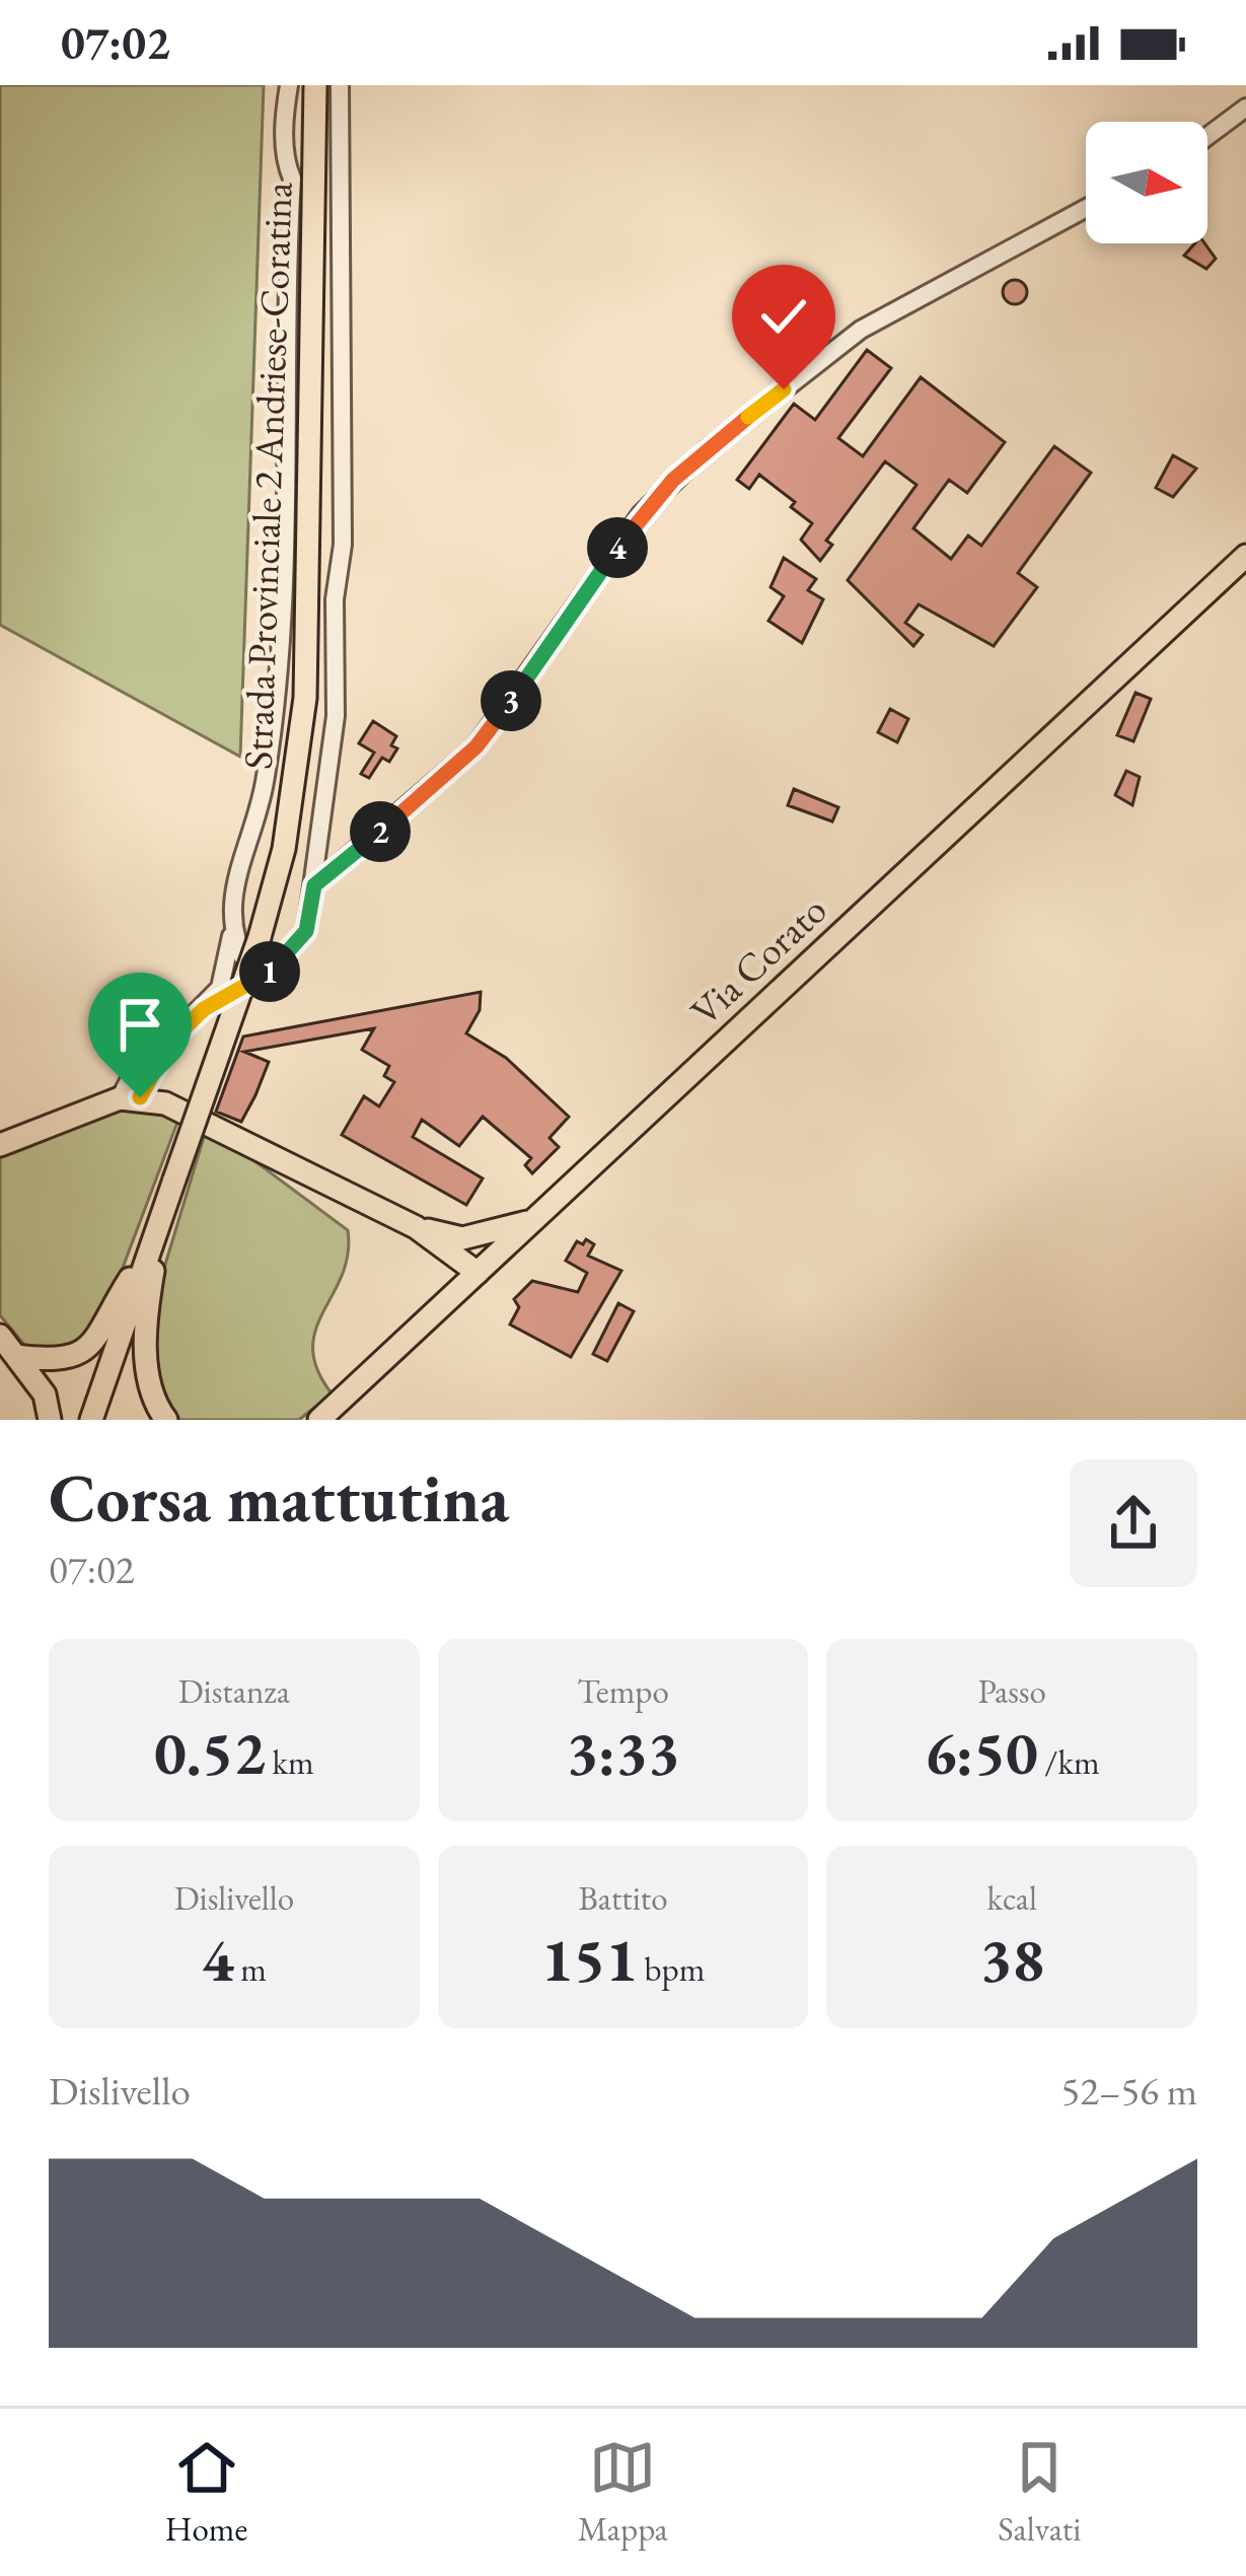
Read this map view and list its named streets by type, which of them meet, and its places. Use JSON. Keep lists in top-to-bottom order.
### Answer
{
  "streets": {
    "main road": ["Strada Provinciale 2 Andriese-Coratina", "Via Corato"]
  },
  "north": "right",
  "page": {
    "status": "07:02",
    "pins": [
      "4",
      "3",
      "2",
      "1"
    ],
    "heading": ["Corsa mattutina", "07:02"],
    "stats": [
      ["Distanza", "0.52 km"],
      ["Tempo", "3:33"],
      ["Passo", "6:50 /km"],
      ["Dislivello", "4 m"],
      ["Battito", "151 bpm"],
      ["kcal", "38"]
    ],
    "chart": ["Dislivello", "52–56 m"],
    "tabs": ["Home", "Mappa", "Salvati"]
  }
}
